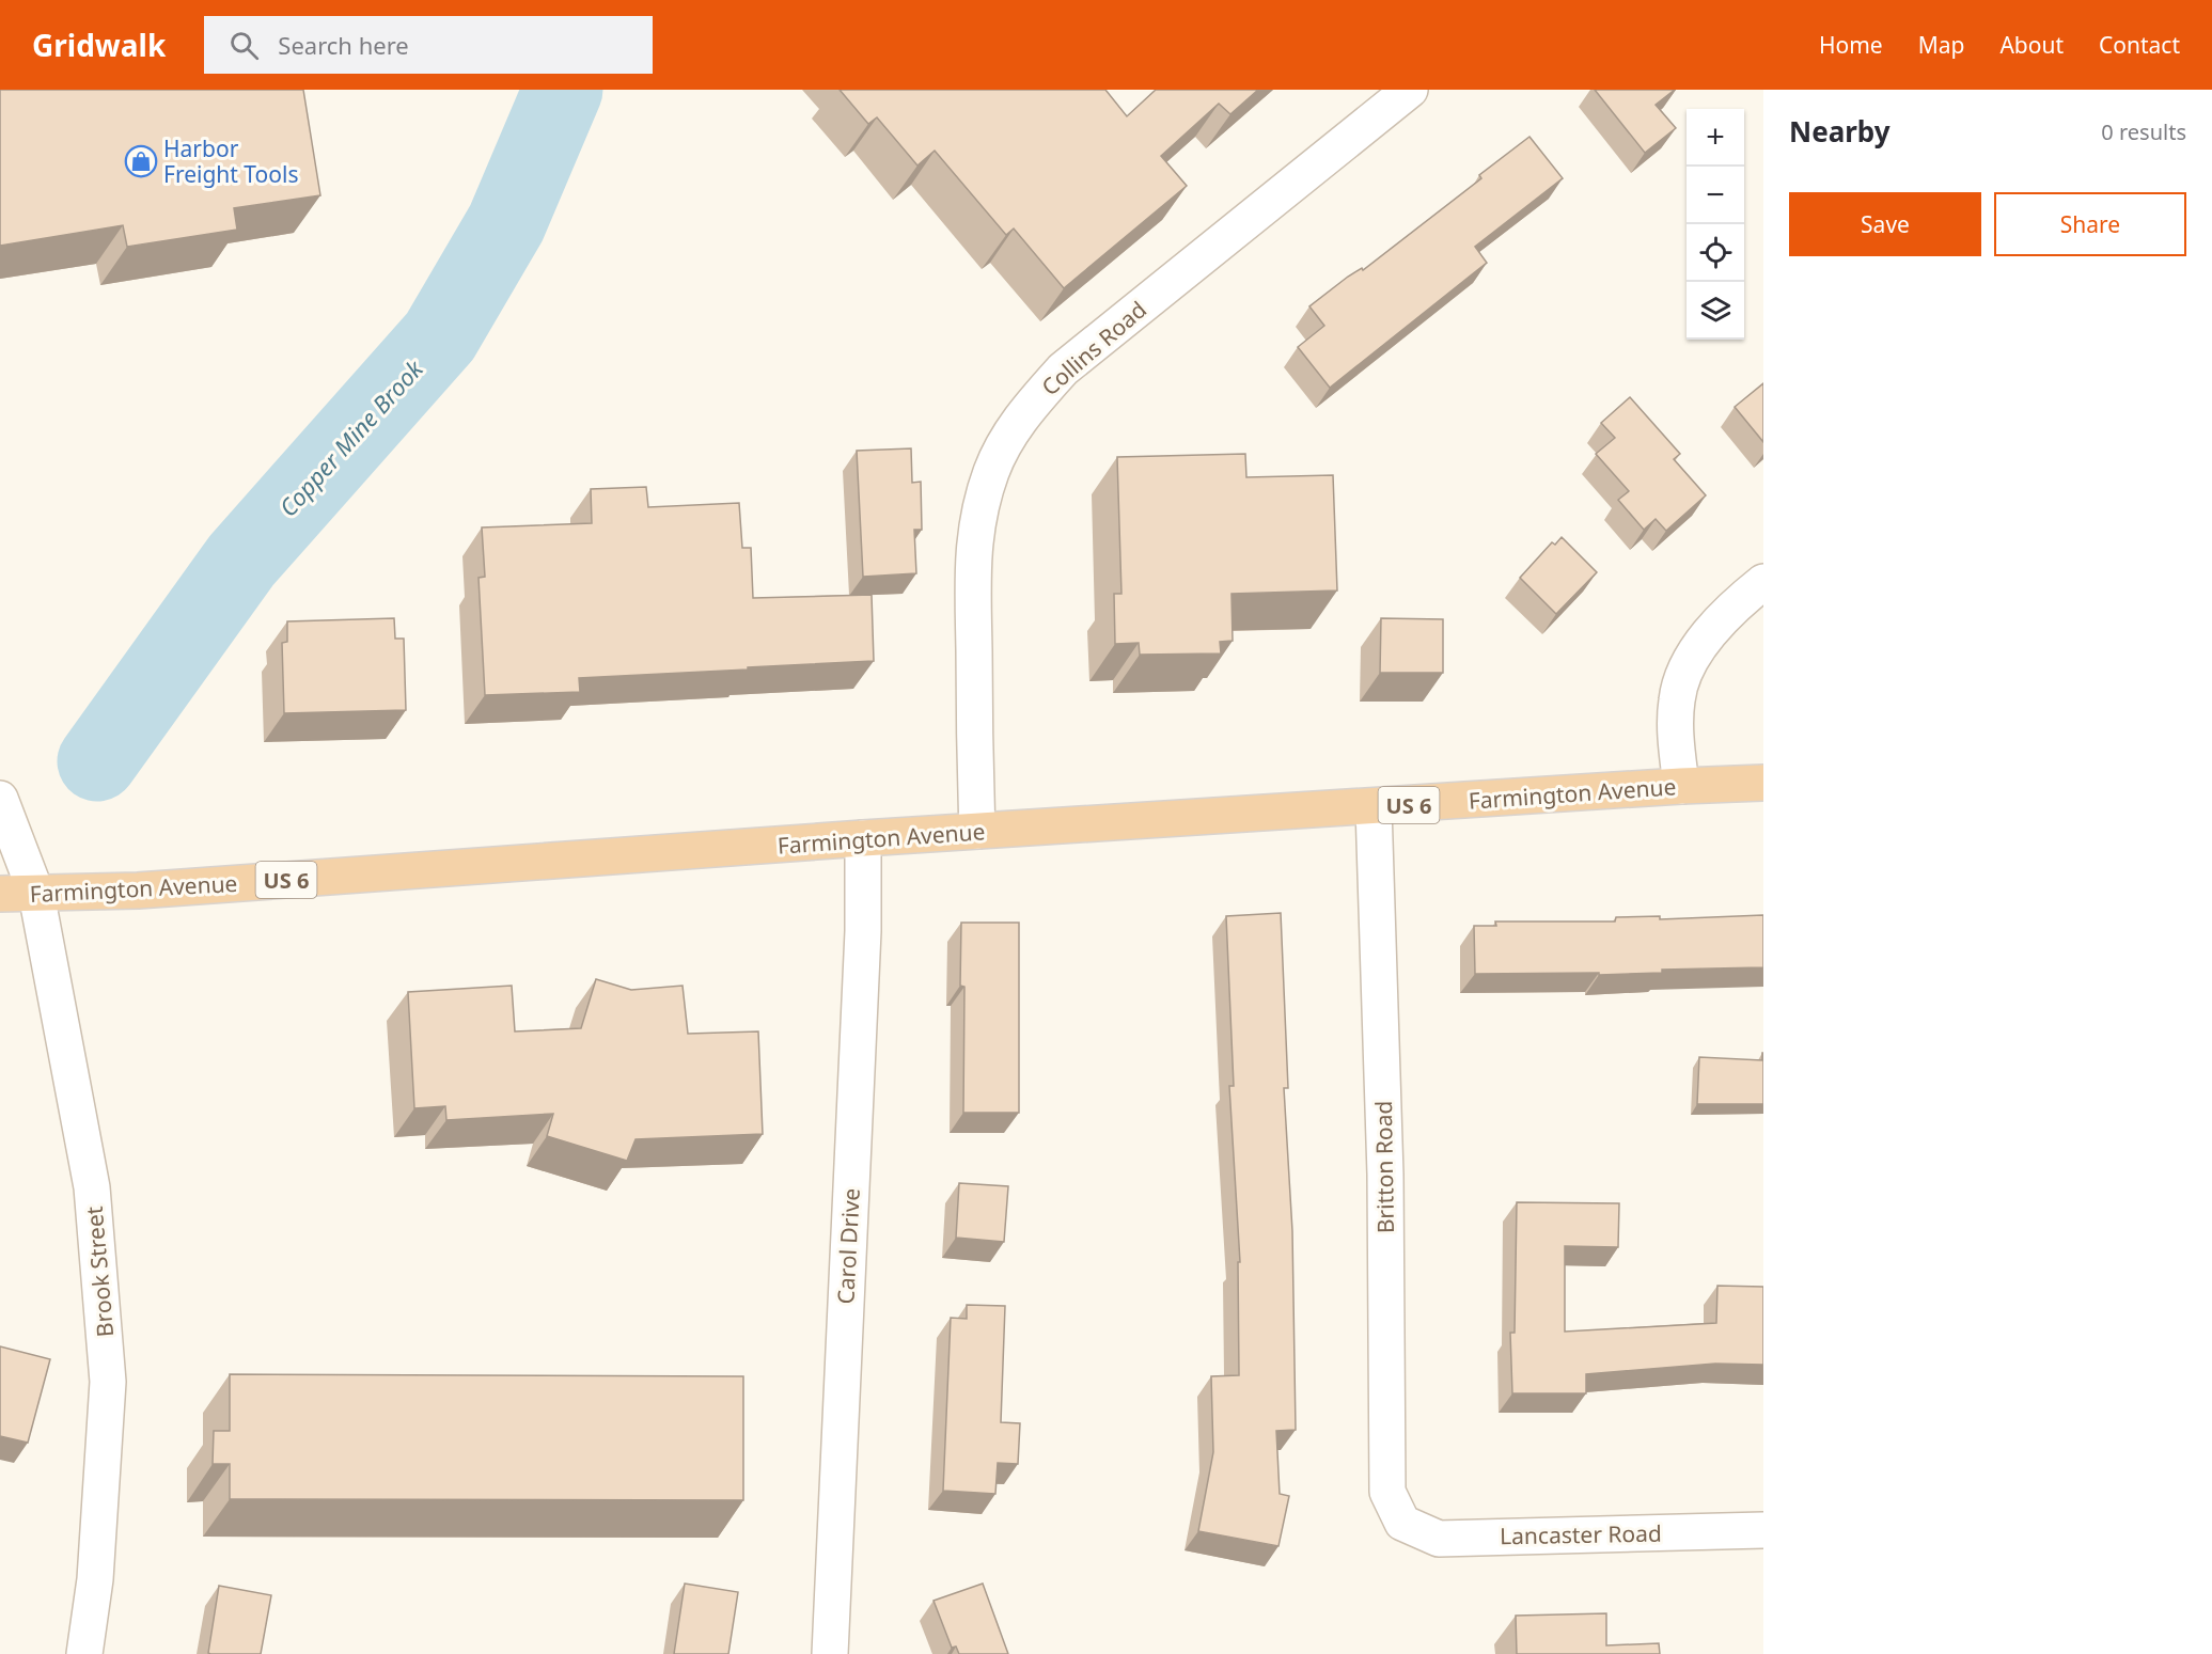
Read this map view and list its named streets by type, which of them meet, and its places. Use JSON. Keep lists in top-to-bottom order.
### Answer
{
  "streets": {
    "highway": ["Farmington Avenue", "US 6"],
    "street": [
      "Collins Road",
      "Britton Road",
      "Carol Drive",
      "Brook Street",
      "Lancaster Road"
    ]
  },
  "crossings": [
    ["Collins Road", "Farmington Avenue"],
    ["Farmington Avenue", "Britton Road"],
    ["Farmington Avenue", "Carol Drive"],
    ["Farmington Avenue", "Brook Street"],
    ["Britton Road", "Lancaster Road"]
  ],
  "water": ["Copper Mine Brook"],
  "places": {
    "shop": ["Harbor Freight Tools"]
  },
  "page": {
    "header": "Gridwalk",
    "search": "Search here",
    "nav": [
      "Home",
      "Map",
      "About",
      "Contact"
    ],
    "heading": ["Nearby", "0 results"],
    "map_buttons": ["+", "−"],
    "buttons": ["Save", "Share"]
  }
}
